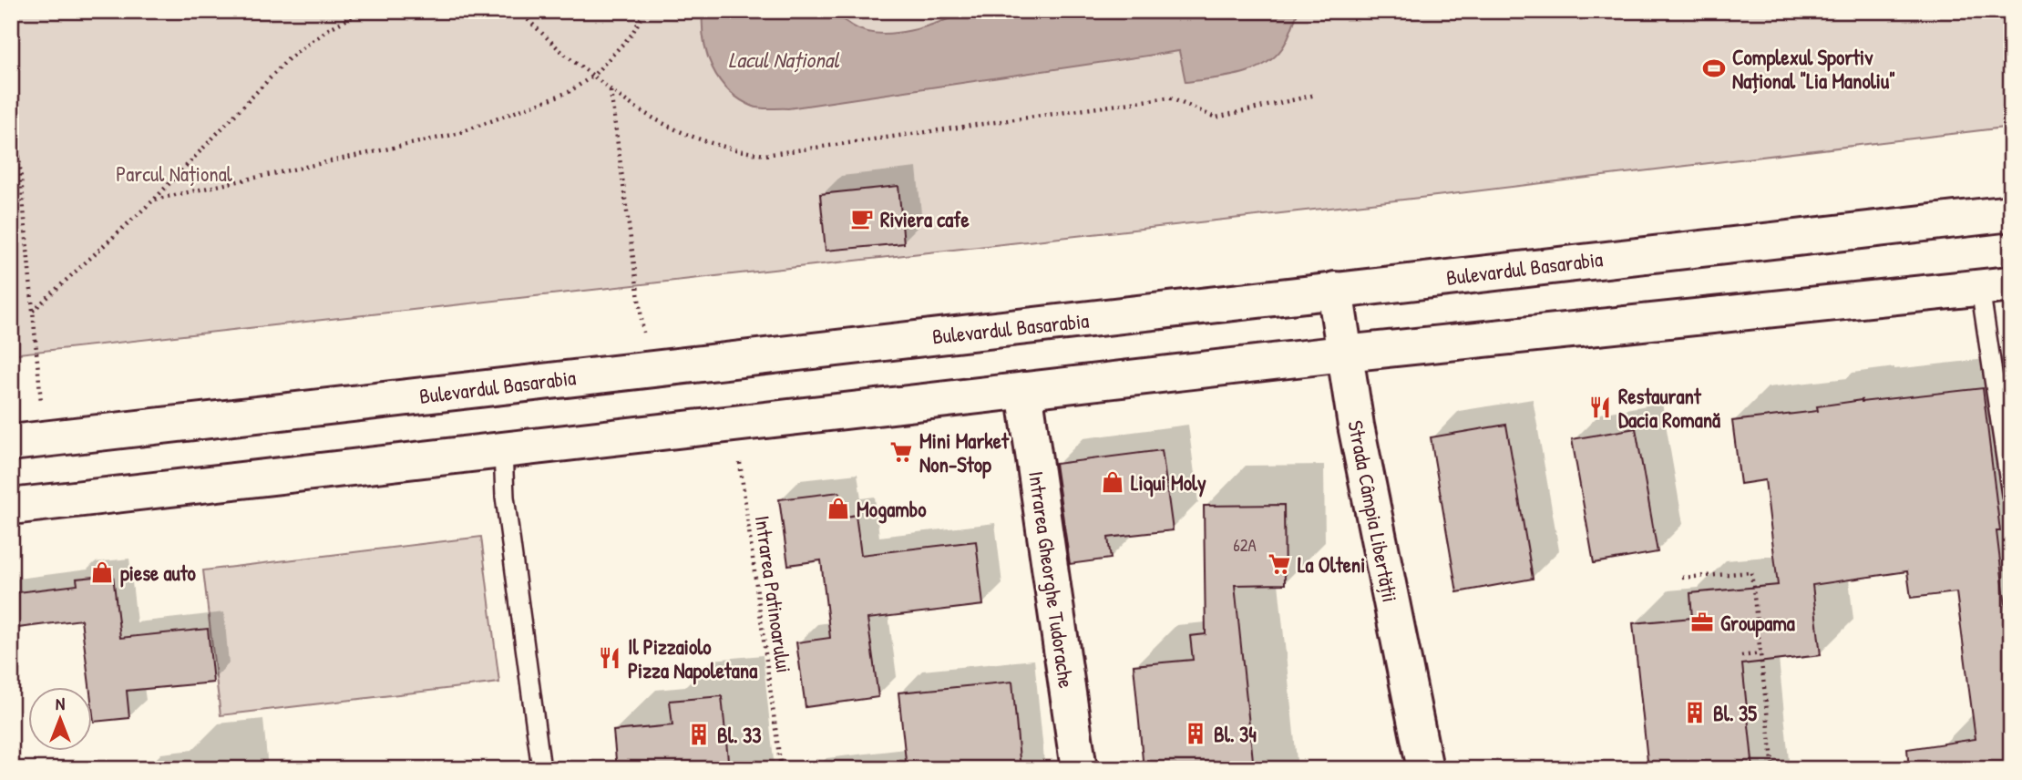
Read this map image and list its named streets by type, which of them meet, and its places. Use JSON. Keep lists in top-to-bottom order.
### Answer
{
  "streets": {
    "main road": ["Bulevardul Basarabia", "Strada Câmpia Libertății", "Intrarea Gheorghe Tudorache"],
    "path": ["Intrarea Patinoarului"]
  },
  "crossings": [
    ["Bulevardul Basarabia", "Strada Câmpia Libertății"]
  ],
  "water": ["Lacul Național"],
  "parks": ["Parcul Național"],
  "places": {
    "sports": ["Complexul Sportiv Național \"Lia Manoliu\""],
    "cafe": ["Riviera cafe"],
    "restaurant": ["Restaurant Dacia Romană", "Il Pizzaiolo Pizza Napoletana"],
    "supermarket": ["Mini Market Non-Stop", "La Olteni"],
    "shop": ["Liqui Moly", "Mogambo", "piese auto"],
    "office": ["Groupama"],
    "building": ["Bl. 35", "Bl. 34", "Bl. 33"]
  },
  "house_numbers": ["62A"],
  "north": "top"
}
